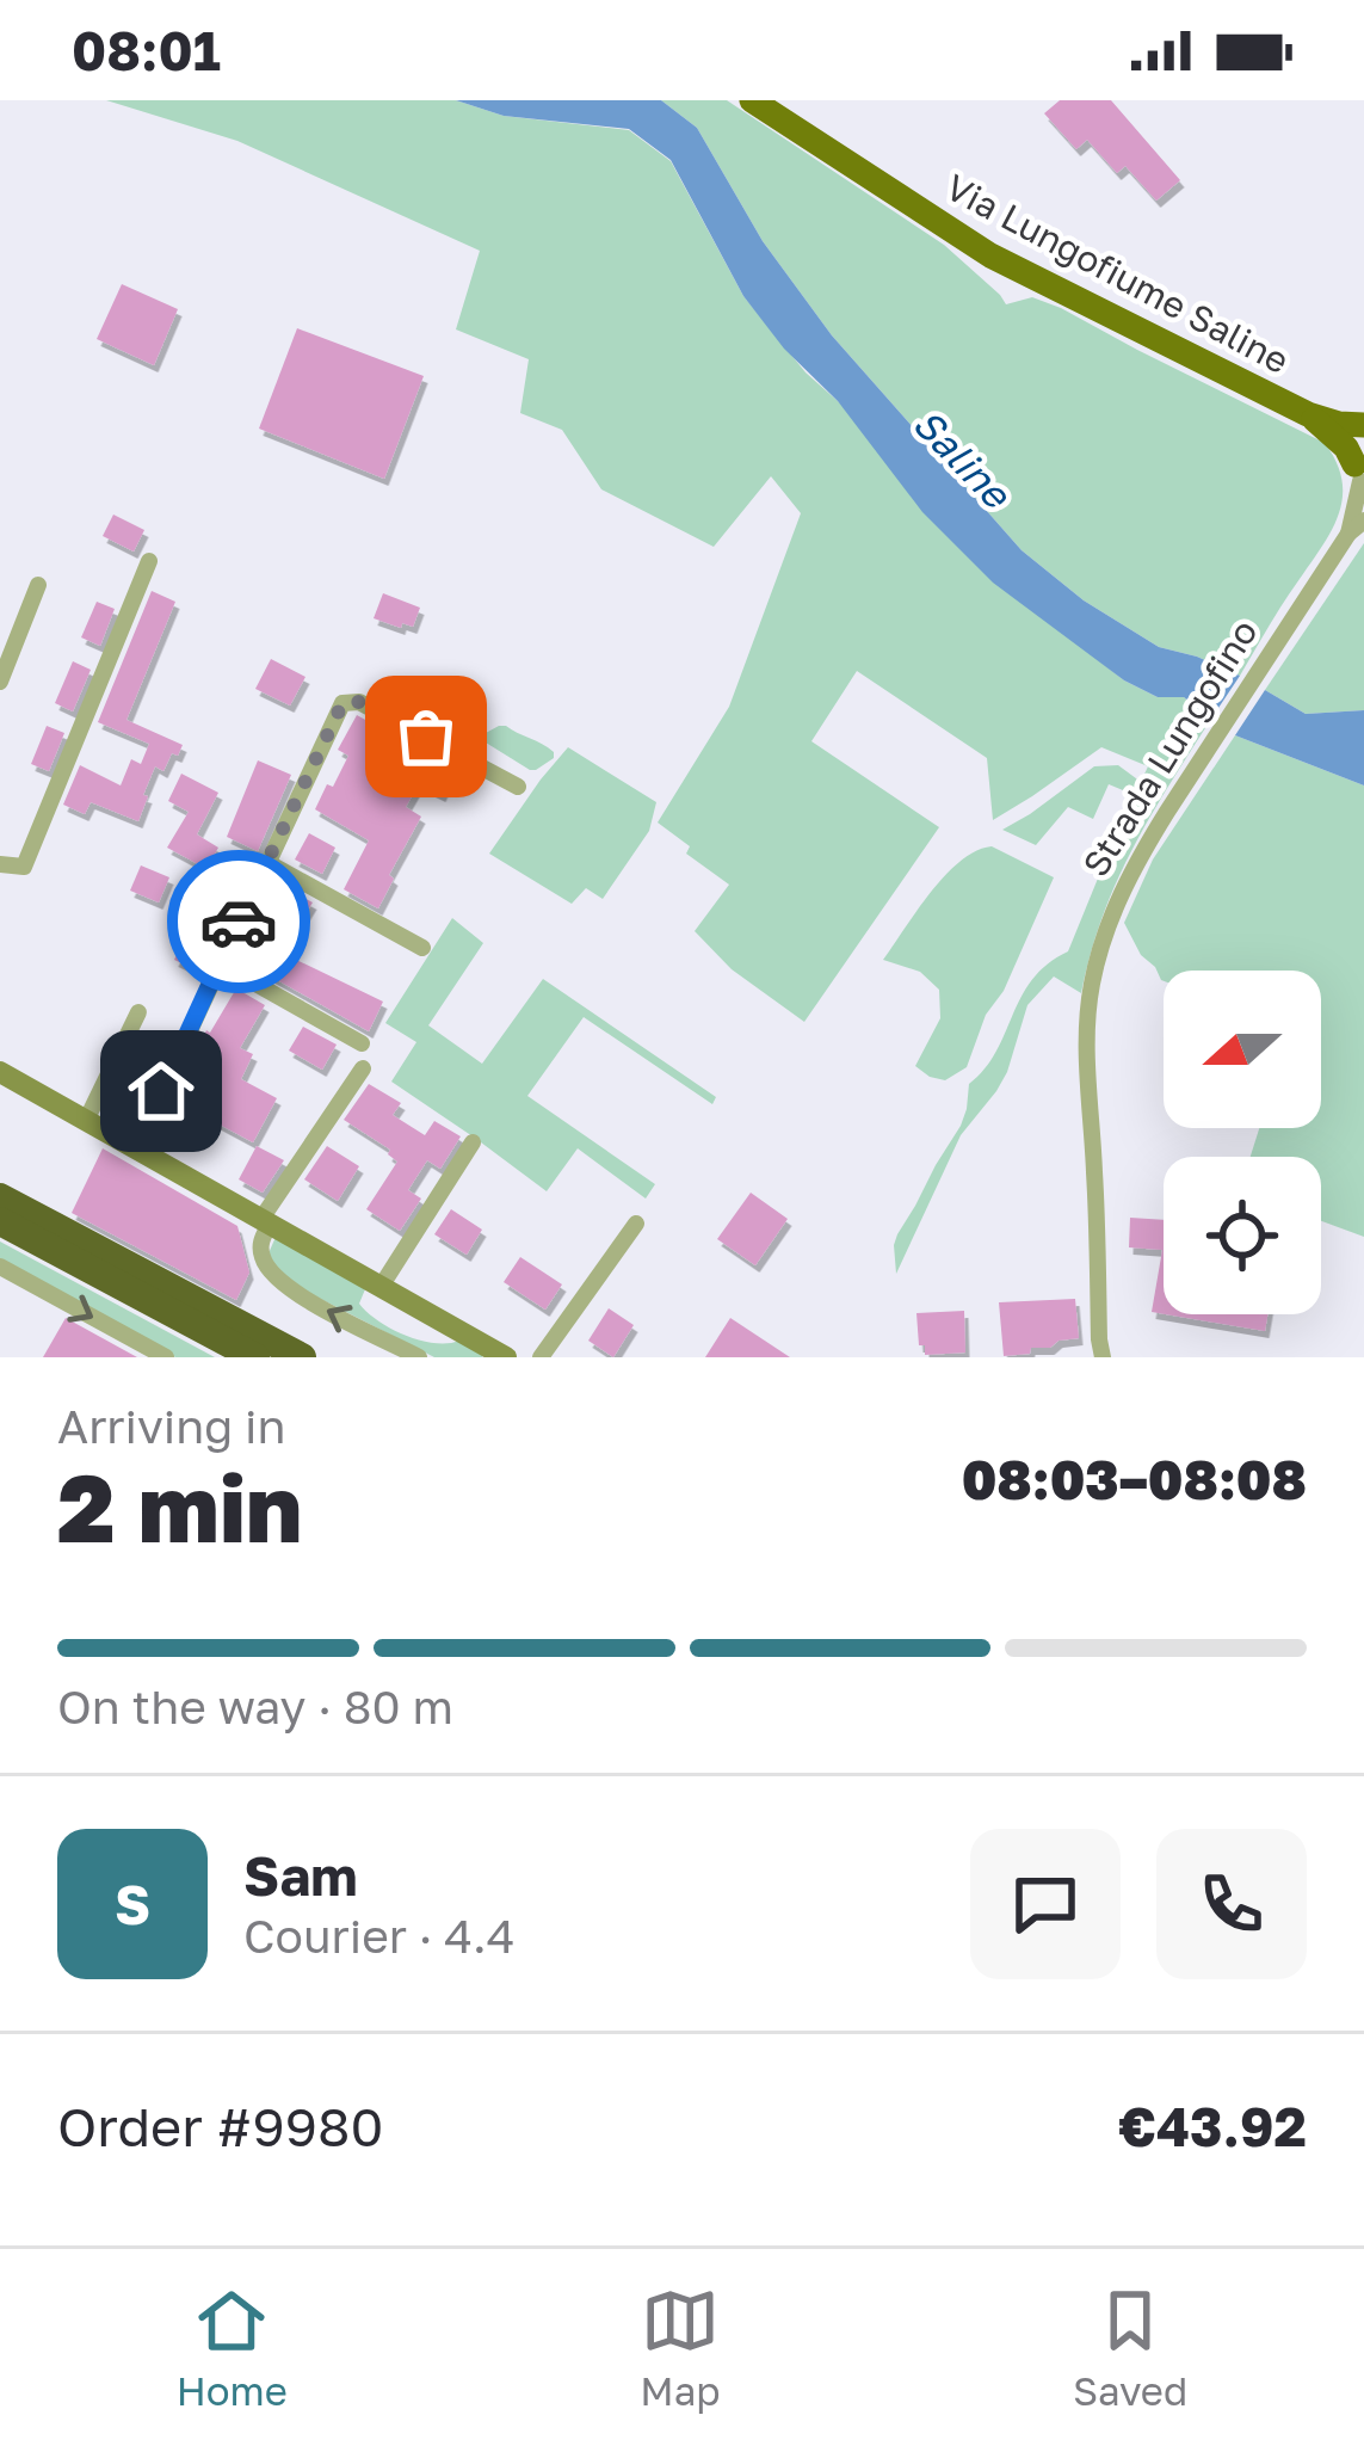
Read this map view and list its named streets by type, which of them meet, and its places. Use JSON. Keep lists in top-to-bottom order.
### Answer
{
  "streets": {
    "main road": ["Via Lungofiume Saline"],
    "street": ["Strada Lungofino"]
  },
  "crossings": [
    ["Via Lungofiume Saline", "Strada Lungofino"]
  ],
  "water": ["Saline"],
  "north": "left",
  "page": {
    "status": "08:01",
    "heading": ["2 min", "Arriving in", "08:03–08:08"],
    "panel": [
      "Sam",
      "Courier · 4.4",
      "Order #9980",
      "€43.92"
    ],
    "bar": "On the way · 80 m",
    "round": "S",
    "tabs": ["Home", "Map", "Saved"]
  }
}
